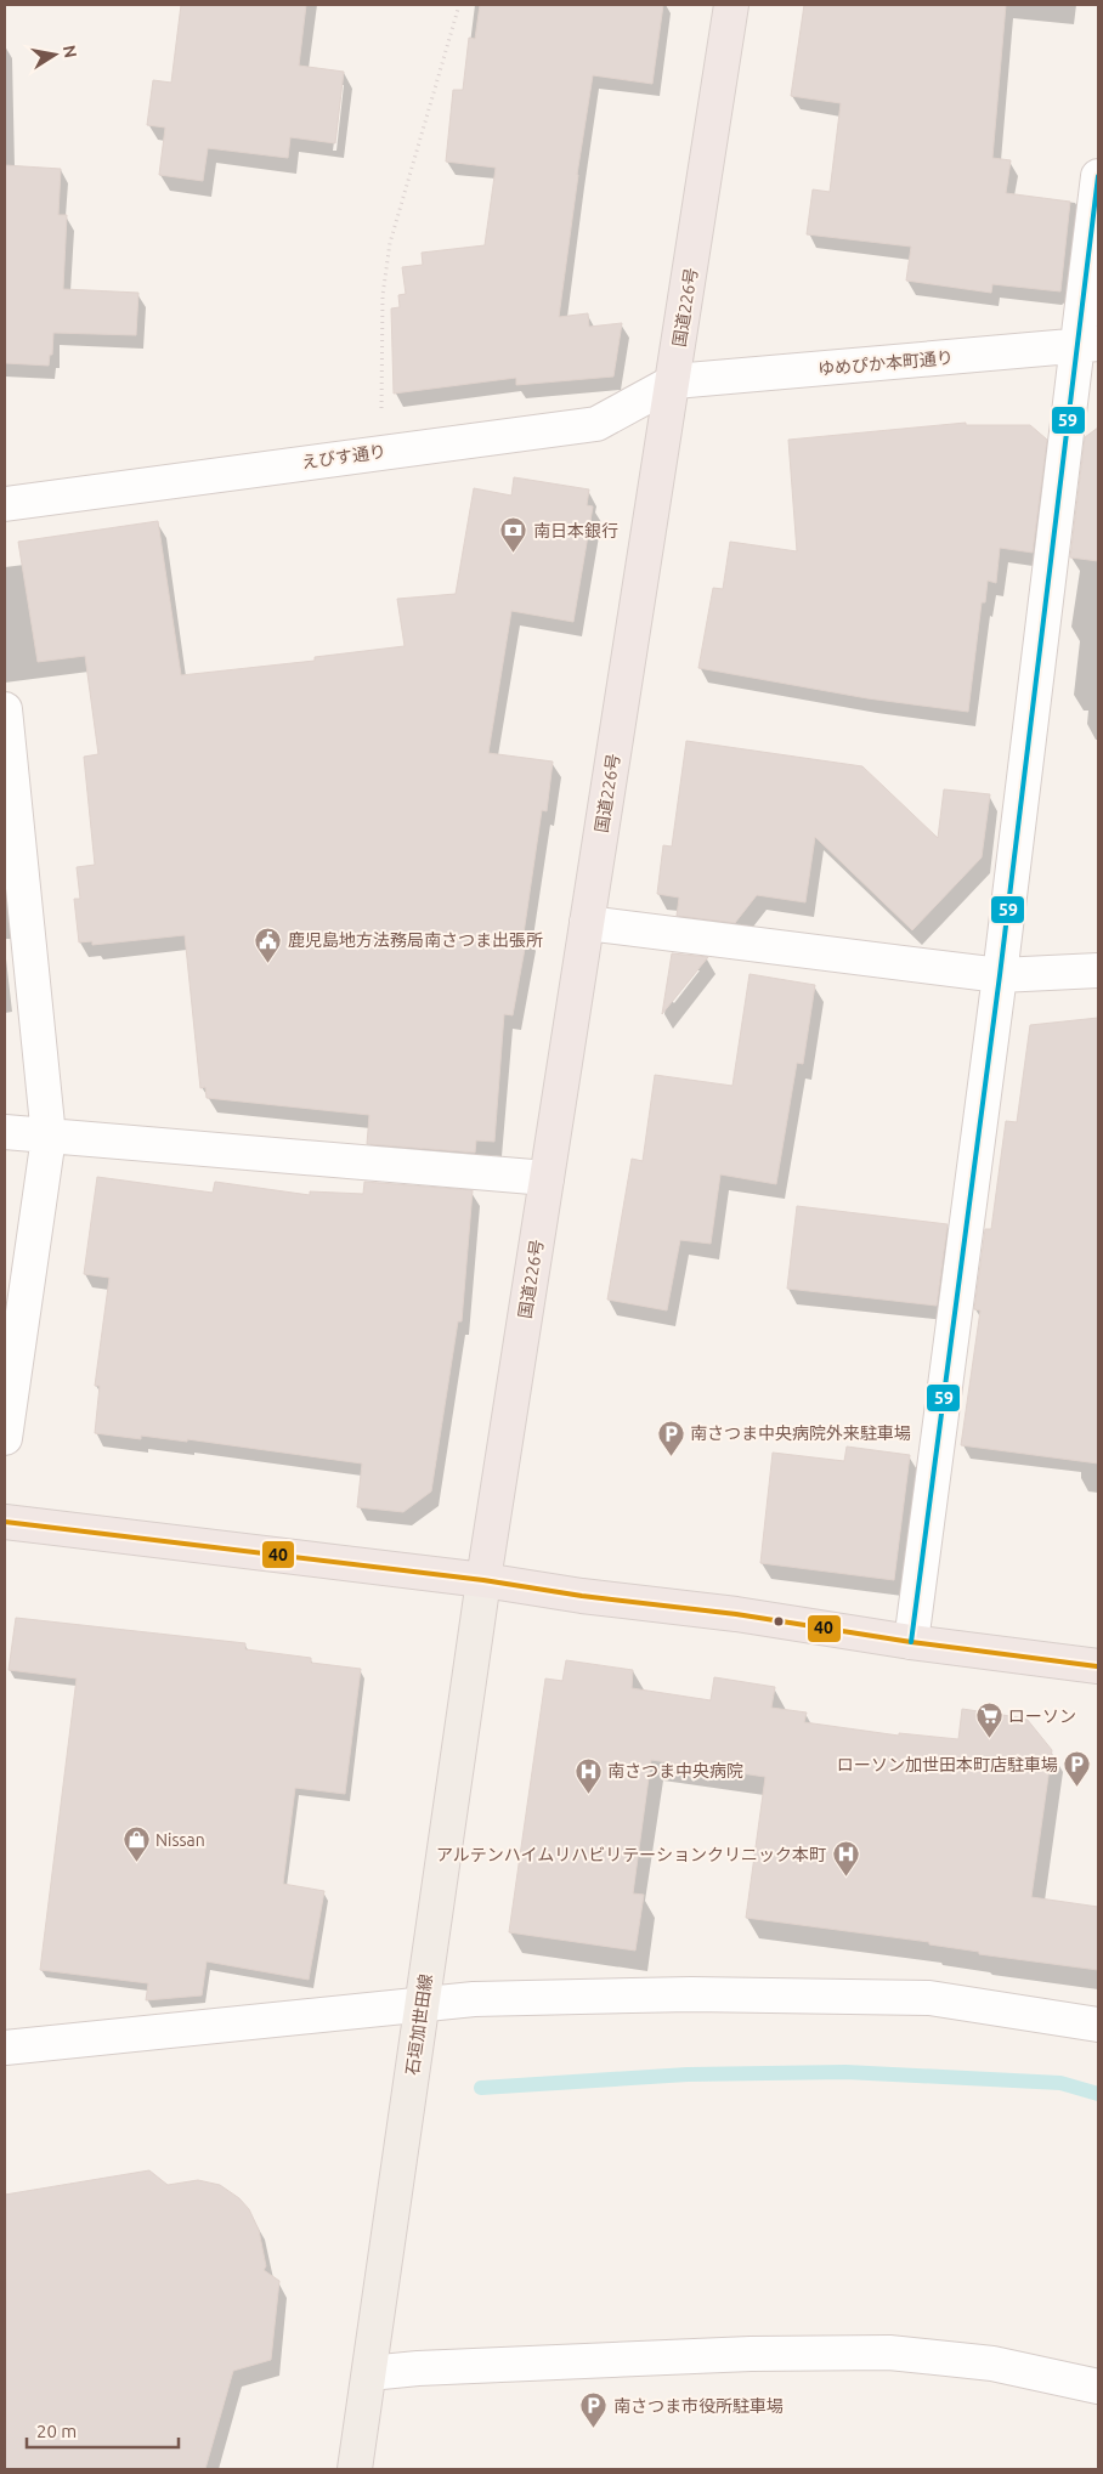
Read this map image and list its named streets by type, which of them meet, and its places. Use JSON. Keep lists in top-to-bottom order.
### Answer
{
  "streets": {
    "highway": ["国道226号"],
    "main road": ["石垣加世田線"],
    "street": ["ゆめぴか本町通り", "えびす通り"]
  },
  "crossings": [
    ["国道226号", "ゆめぴか本町通り"],
    ["国道226号", "えびす通り"],
    ["国道226号", "石垣加世田線"],
    ["ゆめぴか本町通り", "えびす通り"]
  ],
  "places": {
    "bank": ["南日本銀行"],
    "public building": ["鹿児島地方法務局南さつま出張所"],
    "parking": ["南さつま中央病院外来駐車場", "ローソン加世田本町店駐車場", "南さつま市役所駐車場"],
    "supermarket": ["ローソン"],
    "hospital": ["南さつま中央病院", "アルテンハイムリハビリテーションクリニック本町"],
    "shop": ["Nissan"]
  },
  "lines": ["transit line 59", "transit line 40"],
  "scale_bar": "20 m",
  "north": "right"
}
